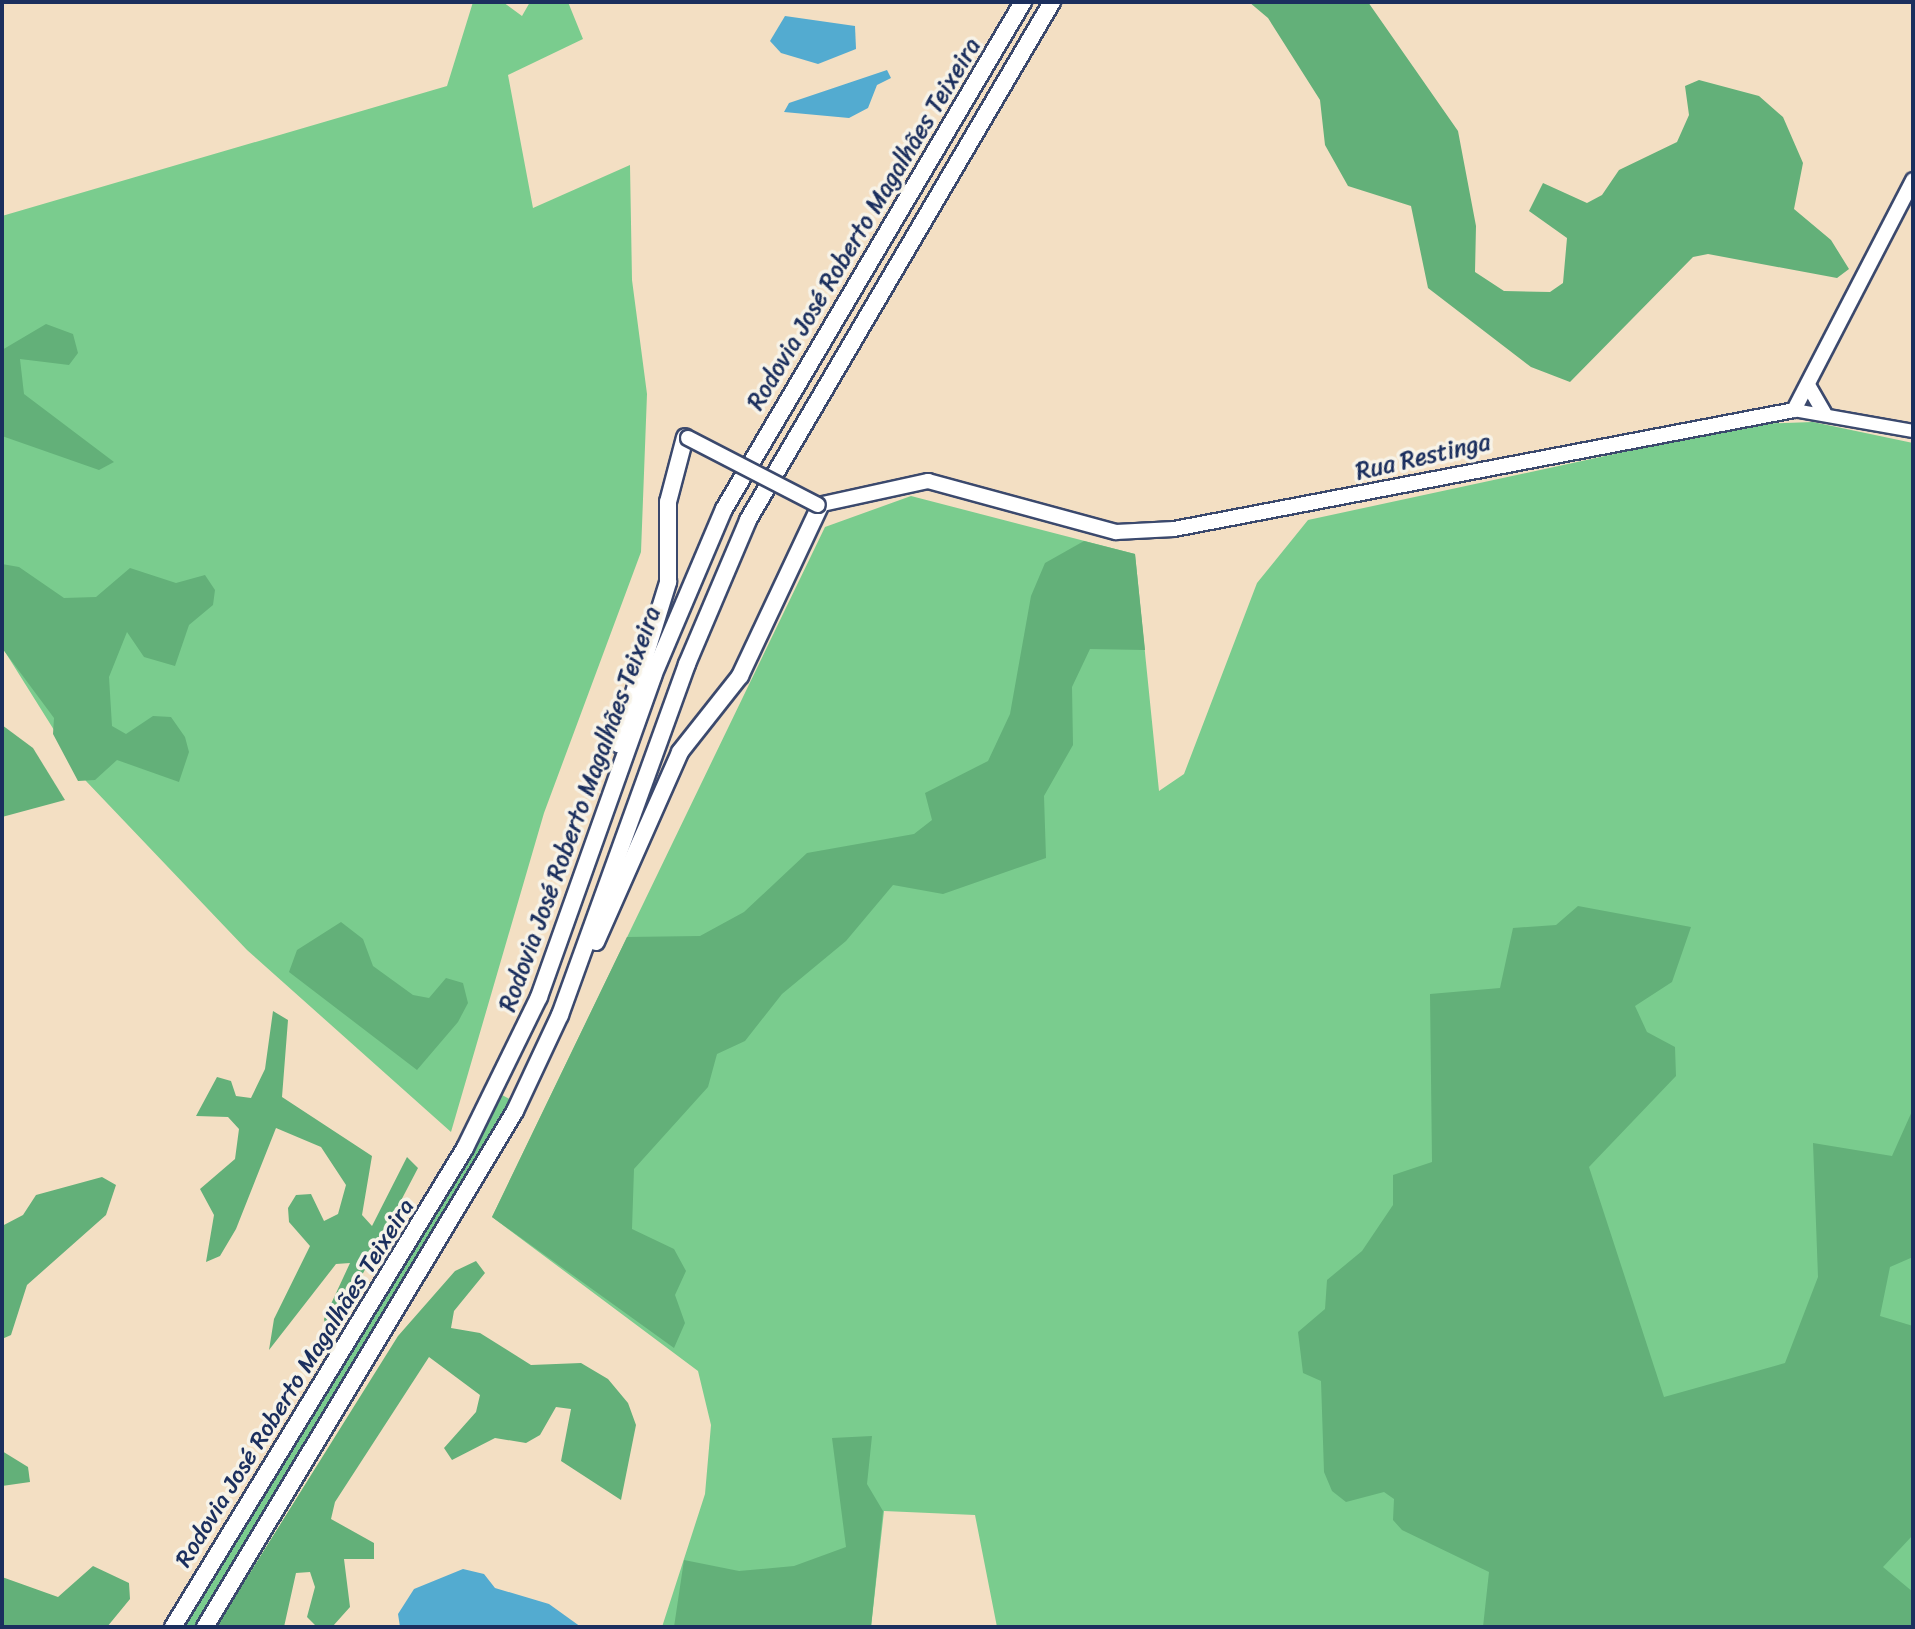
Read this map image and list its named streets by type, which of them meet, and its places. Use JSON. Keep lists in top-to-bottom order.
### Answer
{
  "streets": {
    "highway": ["Rodovia José Roberto Magalhães Teixeira"],
    "main road": ["Rua Restinga"]
  }
}
